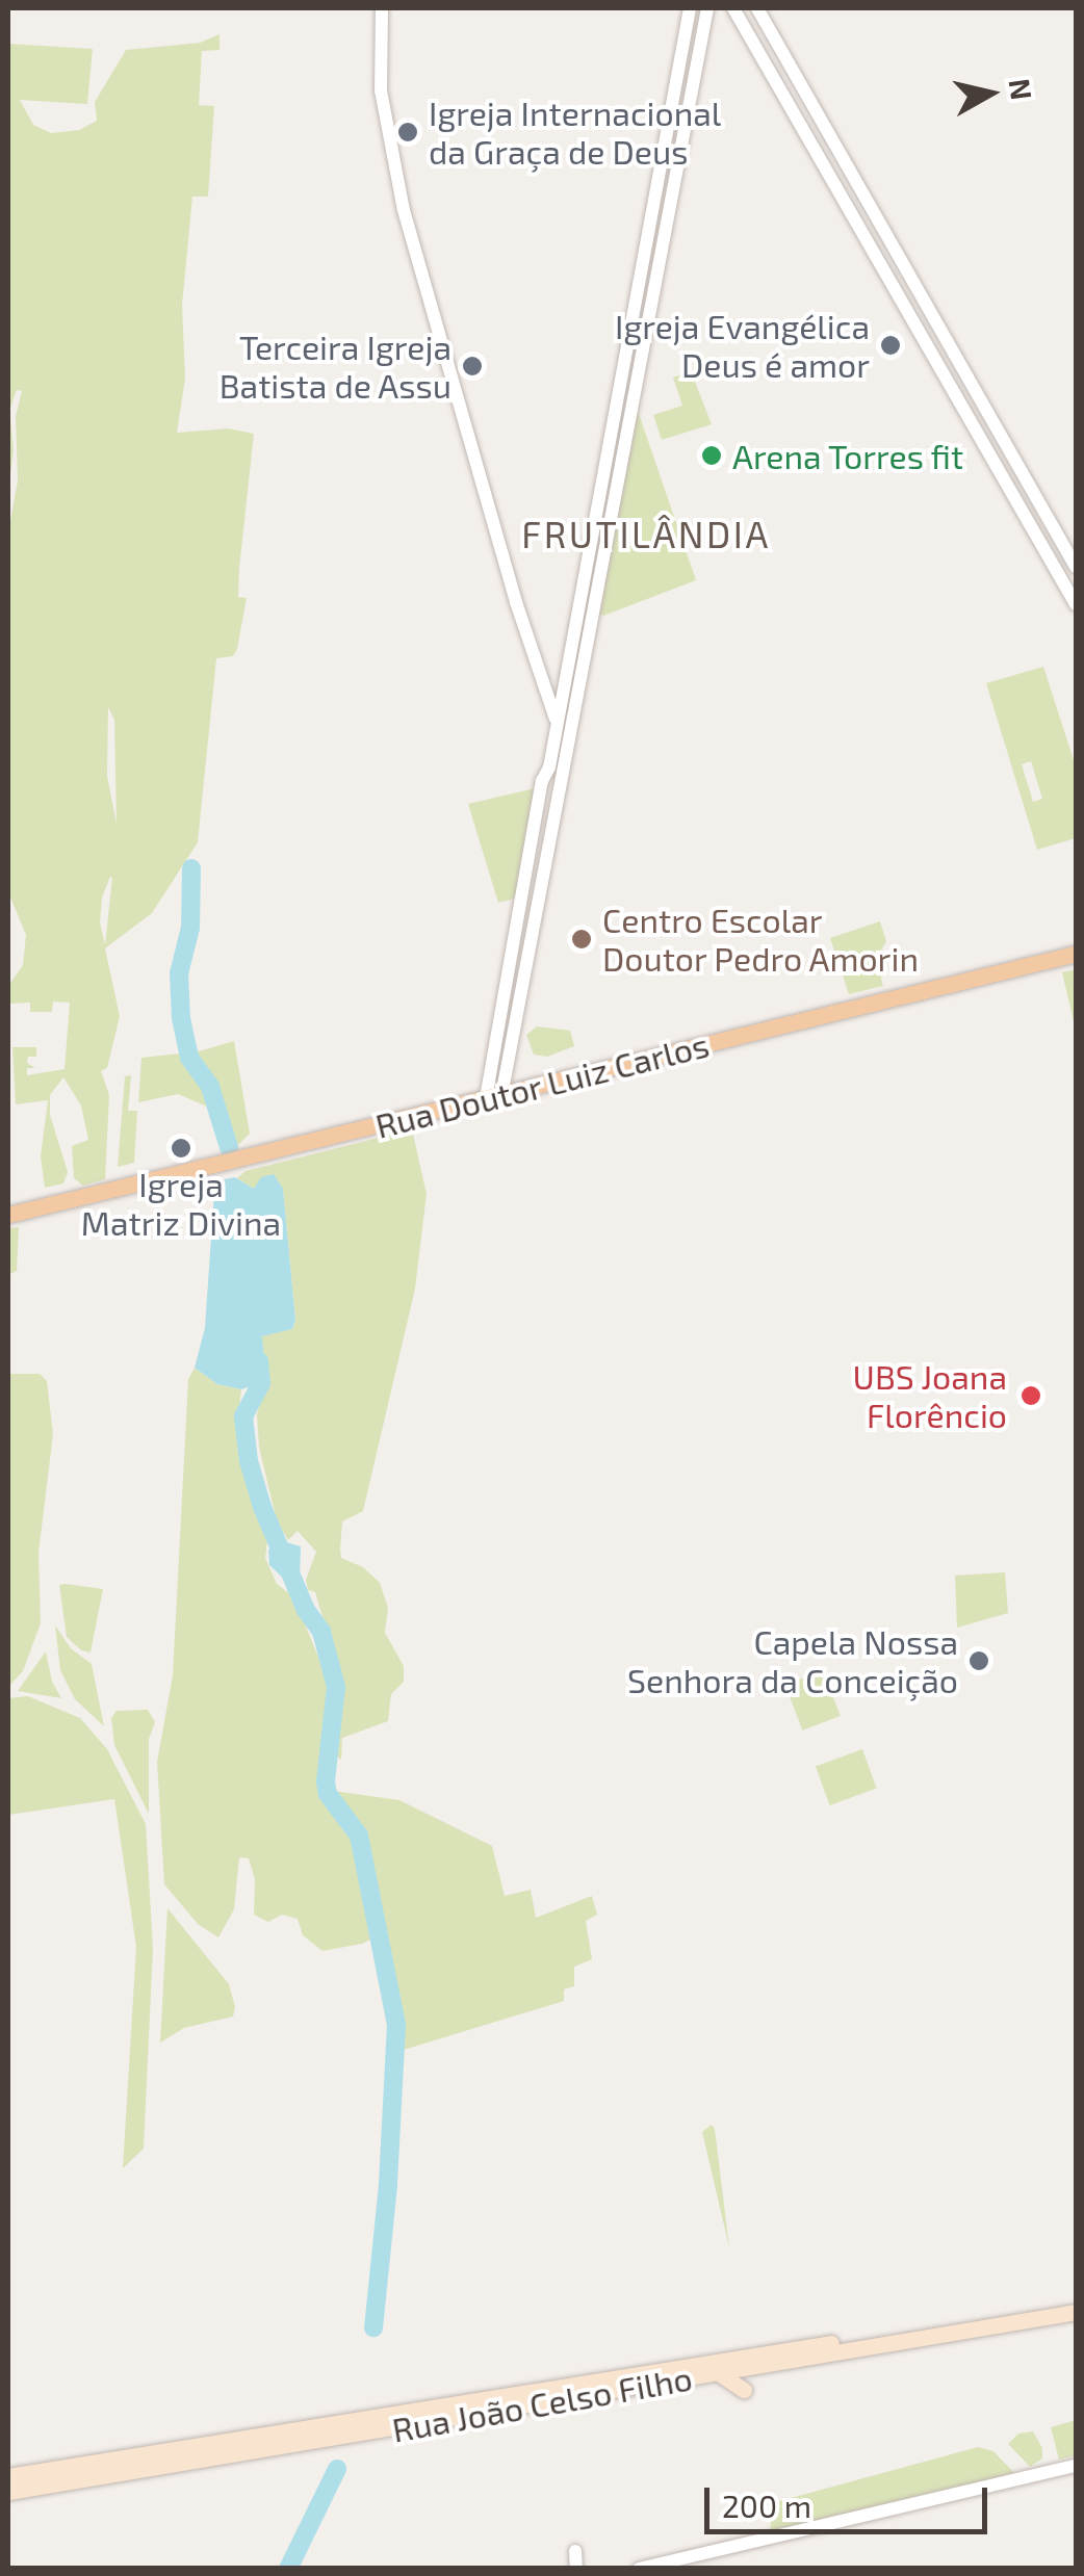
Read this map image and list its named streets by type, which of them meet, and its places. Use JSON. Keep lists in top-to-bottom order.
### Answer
{
  "streets": {
    "main road": ["Rua Doutor Luiz Carlos", "Rua João Celso Filho"]
  },
  "districts": ["FRUTILÂNDIA"],
  "places": [
    "Igreja Internacional da Graça de Deus",
    "Igreja Evangélica Deus é amor",
    "Terceira Igreja Batista de Assu",
    "Arena Torres fit",
    "Centro Escolar Doutor Pedro Amorin",
    "Igreja Matriz Divina",
    "UBS Joana Florêncio",
    "Capela Nossa Senhora da Conceição"
  ],
  "scale_bar": "200 m",
  "north": "right"
}
